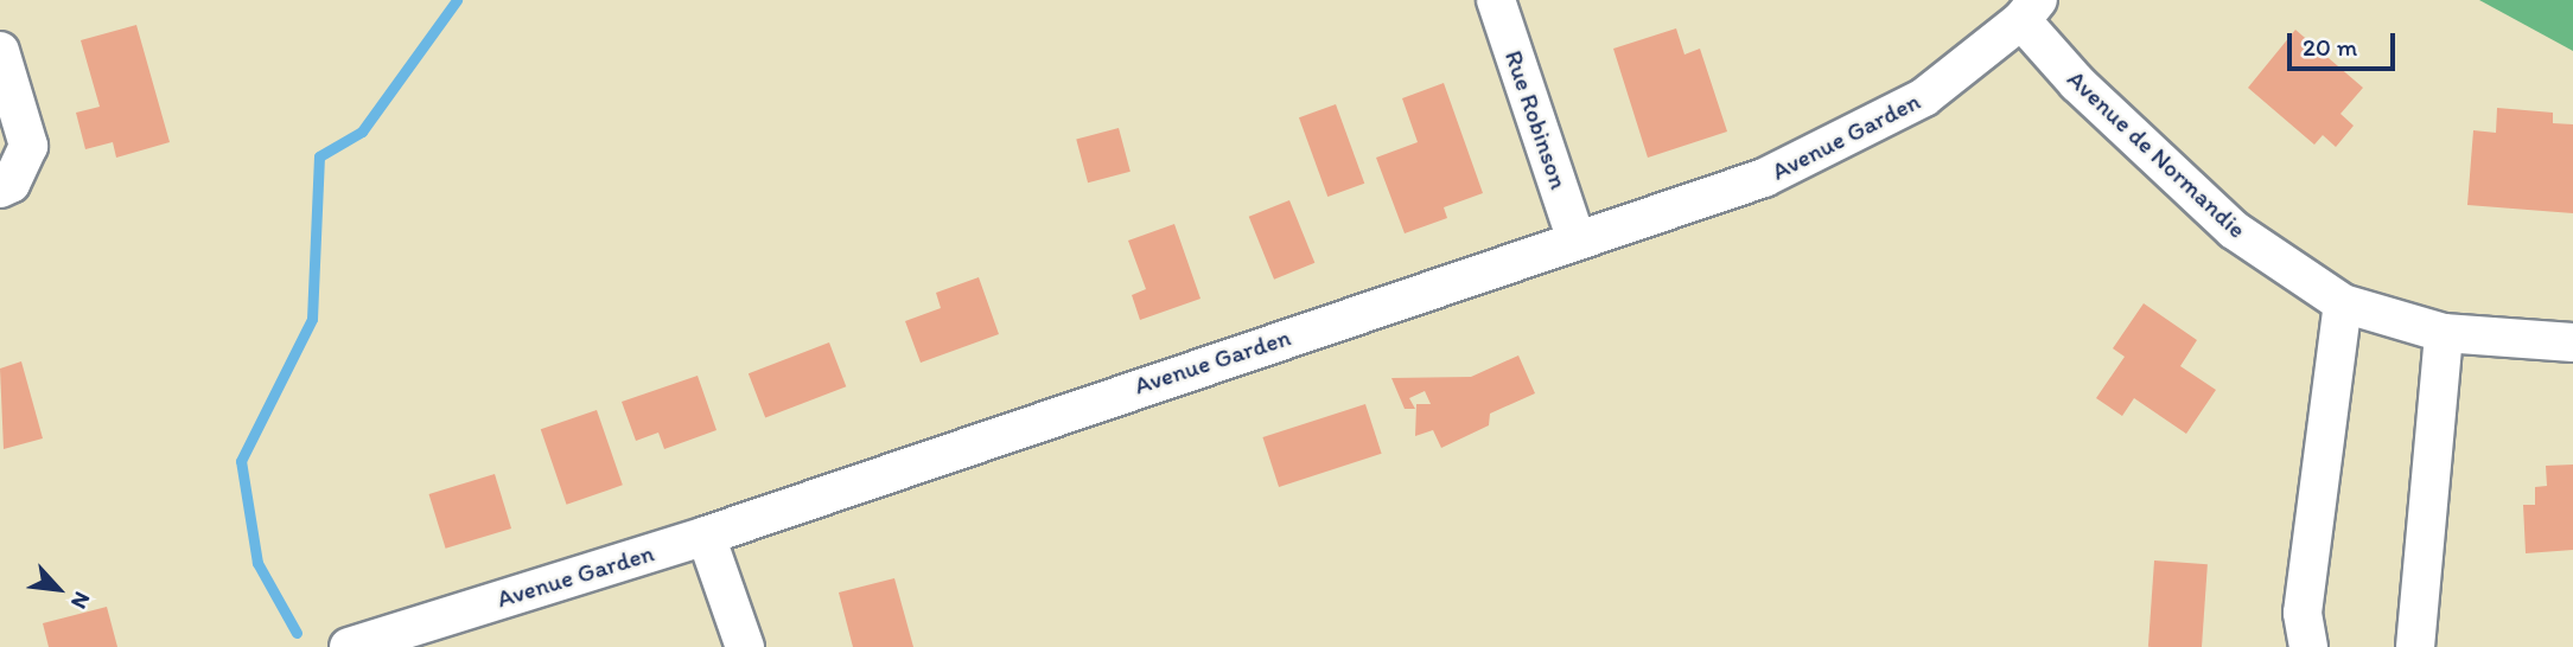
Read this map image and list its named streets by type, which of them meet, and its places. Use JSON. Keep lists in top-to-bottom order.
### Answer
{
  "streets": {
    "street": ["Rue Robinson", "Avenue Garden", "Avenue de Normandie"]
  },
  "crossings": [
    ["Rue Robinson", "Avenue Garden"],
    ["Avenue Garden", "Avenue de Normandie"]
  ],
  "scale_bar": "20 m",
  "north": "bottom right"
}
